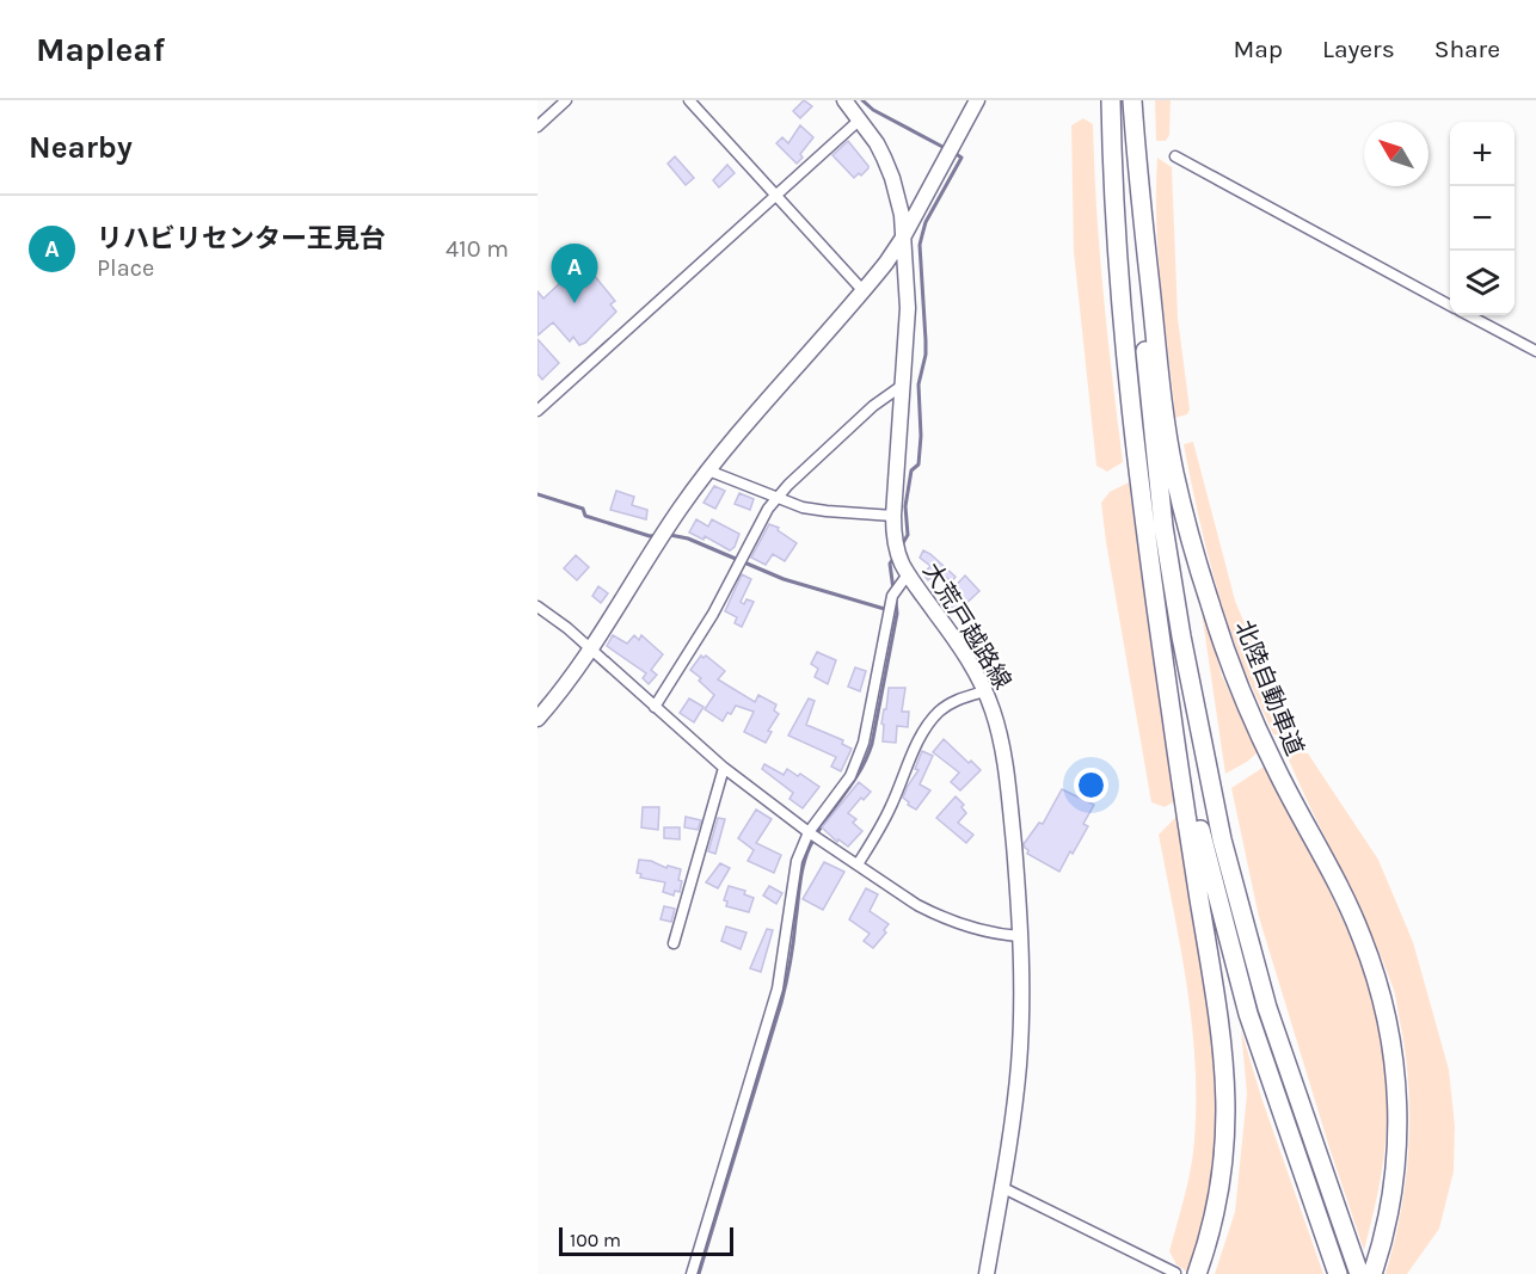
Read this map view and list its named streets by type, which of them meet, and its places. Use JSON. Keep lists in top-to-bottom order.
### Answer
{
  "streets": {
    "highway": ["北陸自動車道"],
    "main road": ["大荒戸越路線"]
  },
  "scale_bar": "100 m",
  "north": "top left",
  "page": {
    "header": "Mapleaf",
    "nav": ["Map", "Layers", "Share"],
    "heading": "Nearby",
    "map_buttons": ["+", "−"],
    "list": [
      {
        "mark": "A",
        "name": "リハビリセンター王見台",
        "note": "Place",
        "value": "410 m"
      }
    ],
    "pins": "A",
    "scale": "100 m"
  }
}
